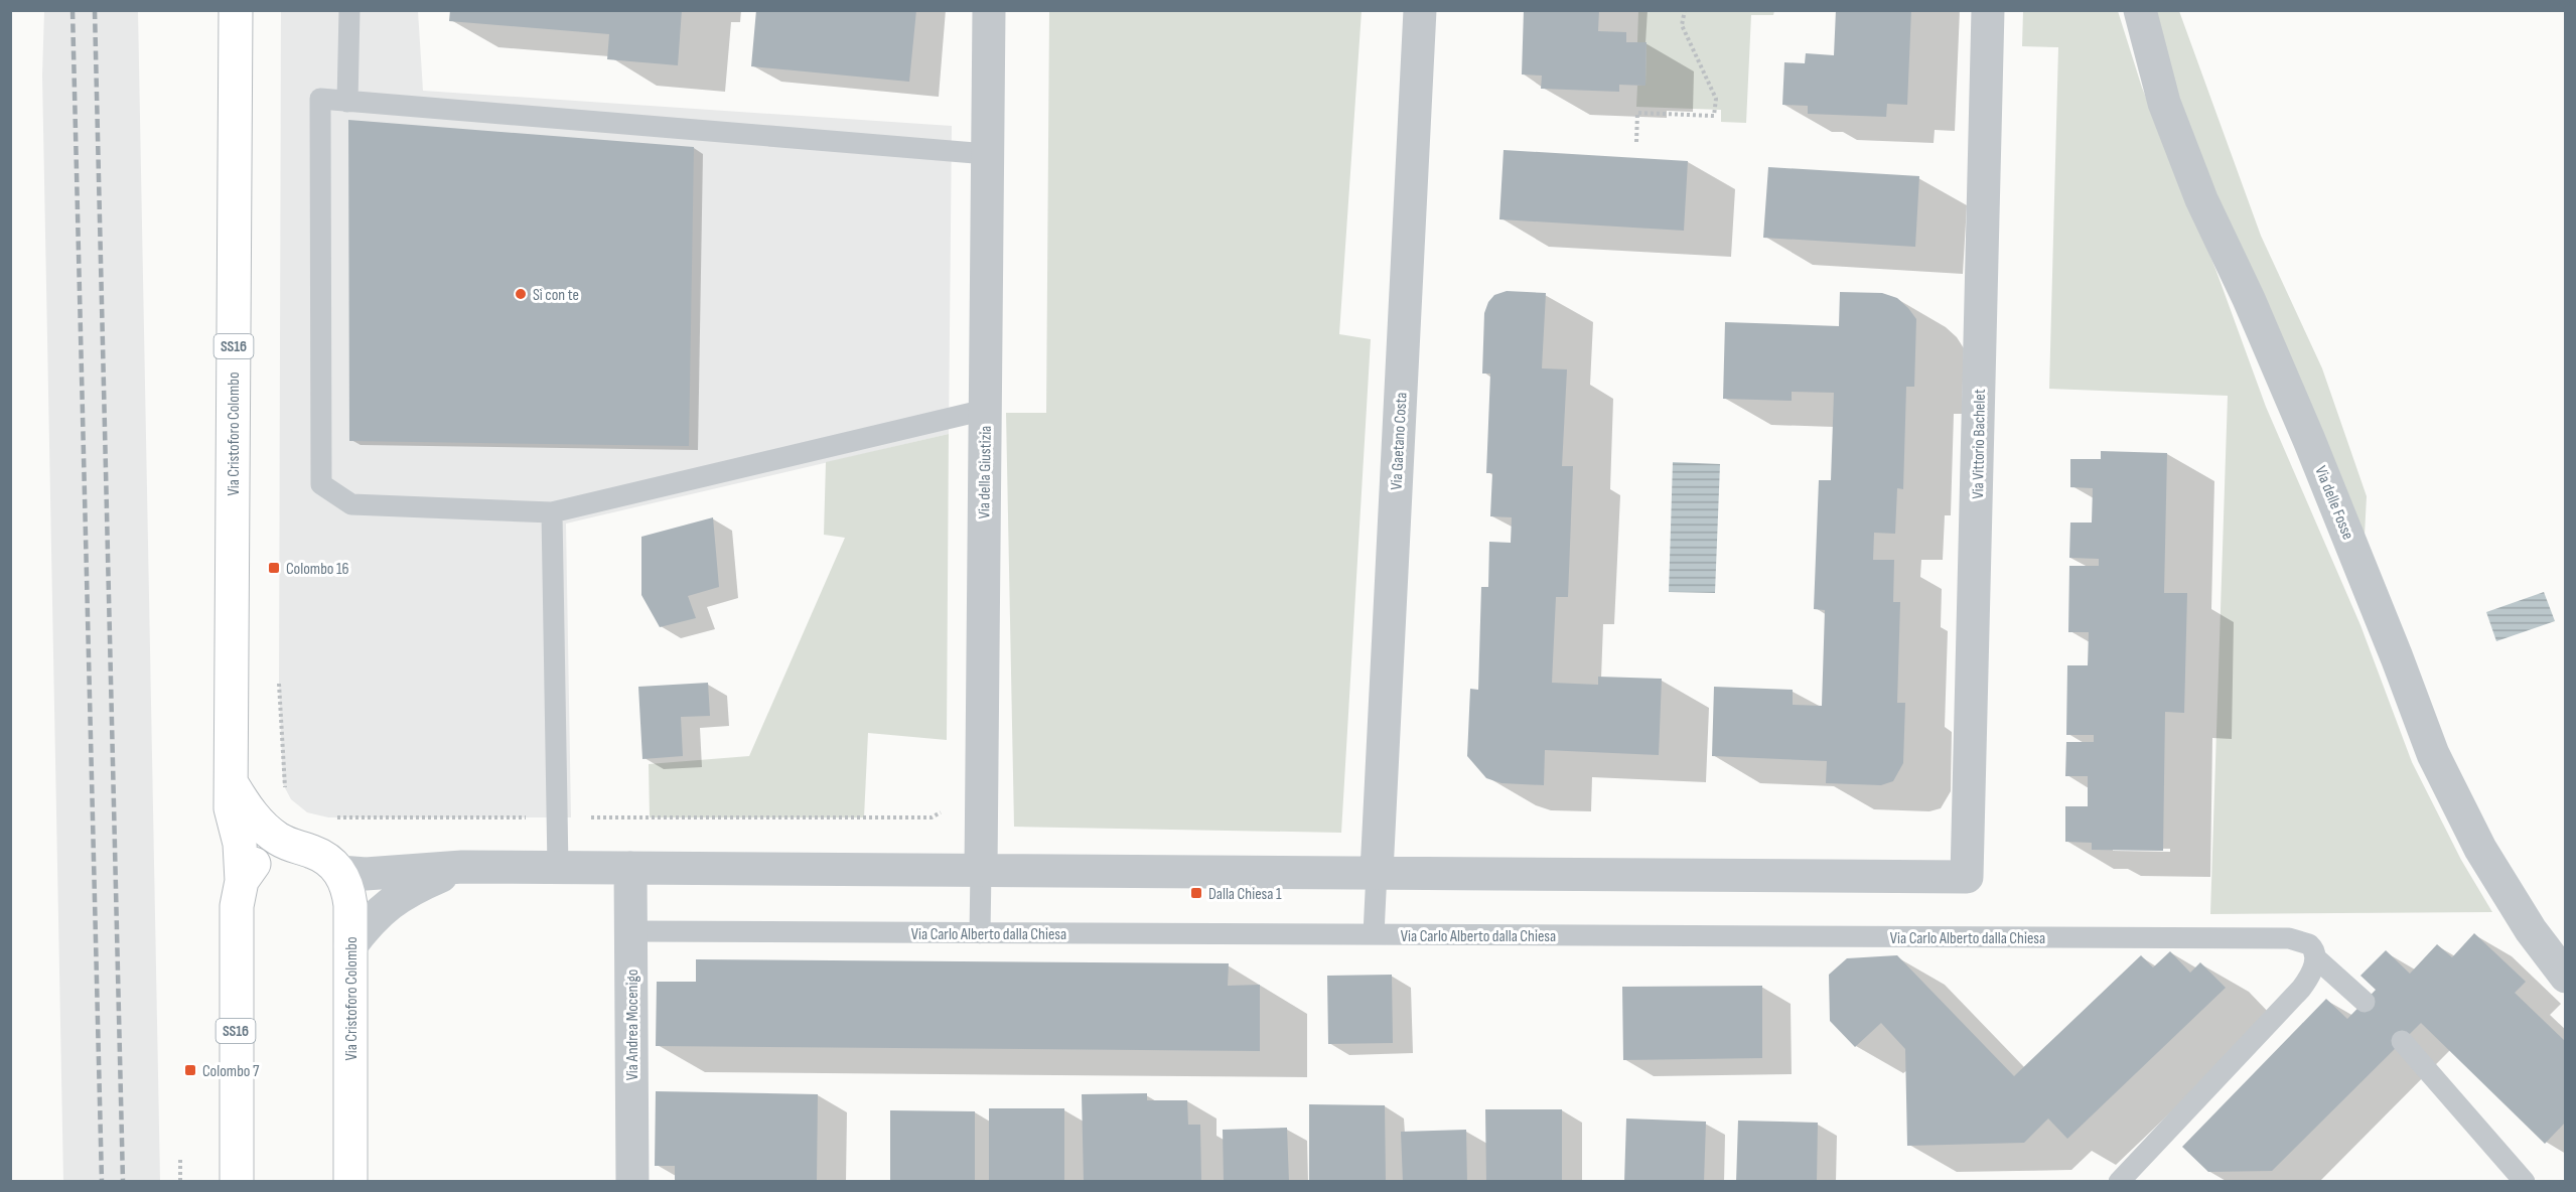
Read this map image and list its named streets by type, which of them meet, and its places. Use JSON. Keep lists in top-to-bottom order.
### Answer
{
  "streets": {
    "main road": ["SS16", "Via Cristoforo Colombo"],
    "street": [
      "Via Gaetano Costa",
      "Via Vittorio Bachelet",
      "Via della Giustizia",
      "Via delle Fosse",
      "Via Andrea Mocenigo"
    ],
    "lane": ["Via Carlo Alberto dalla Chiesa"]
  },
  "crossings": [
    ["Via Gaetano Costa", "Via Vittorio Bachelet"],
    ["Via della Giustizia", "Via Carlo Alberto dalla Chiesa"],
    ["Via Carlo Alberto dalla Chiesa", "Via Andrea Mocenigo"]
  ],
  "places": {
    "other": ["Sì con te"],
    "transit": ["Colombo 16", "Dalla Chiesa 1", "Colombo 7"]
  }
}
